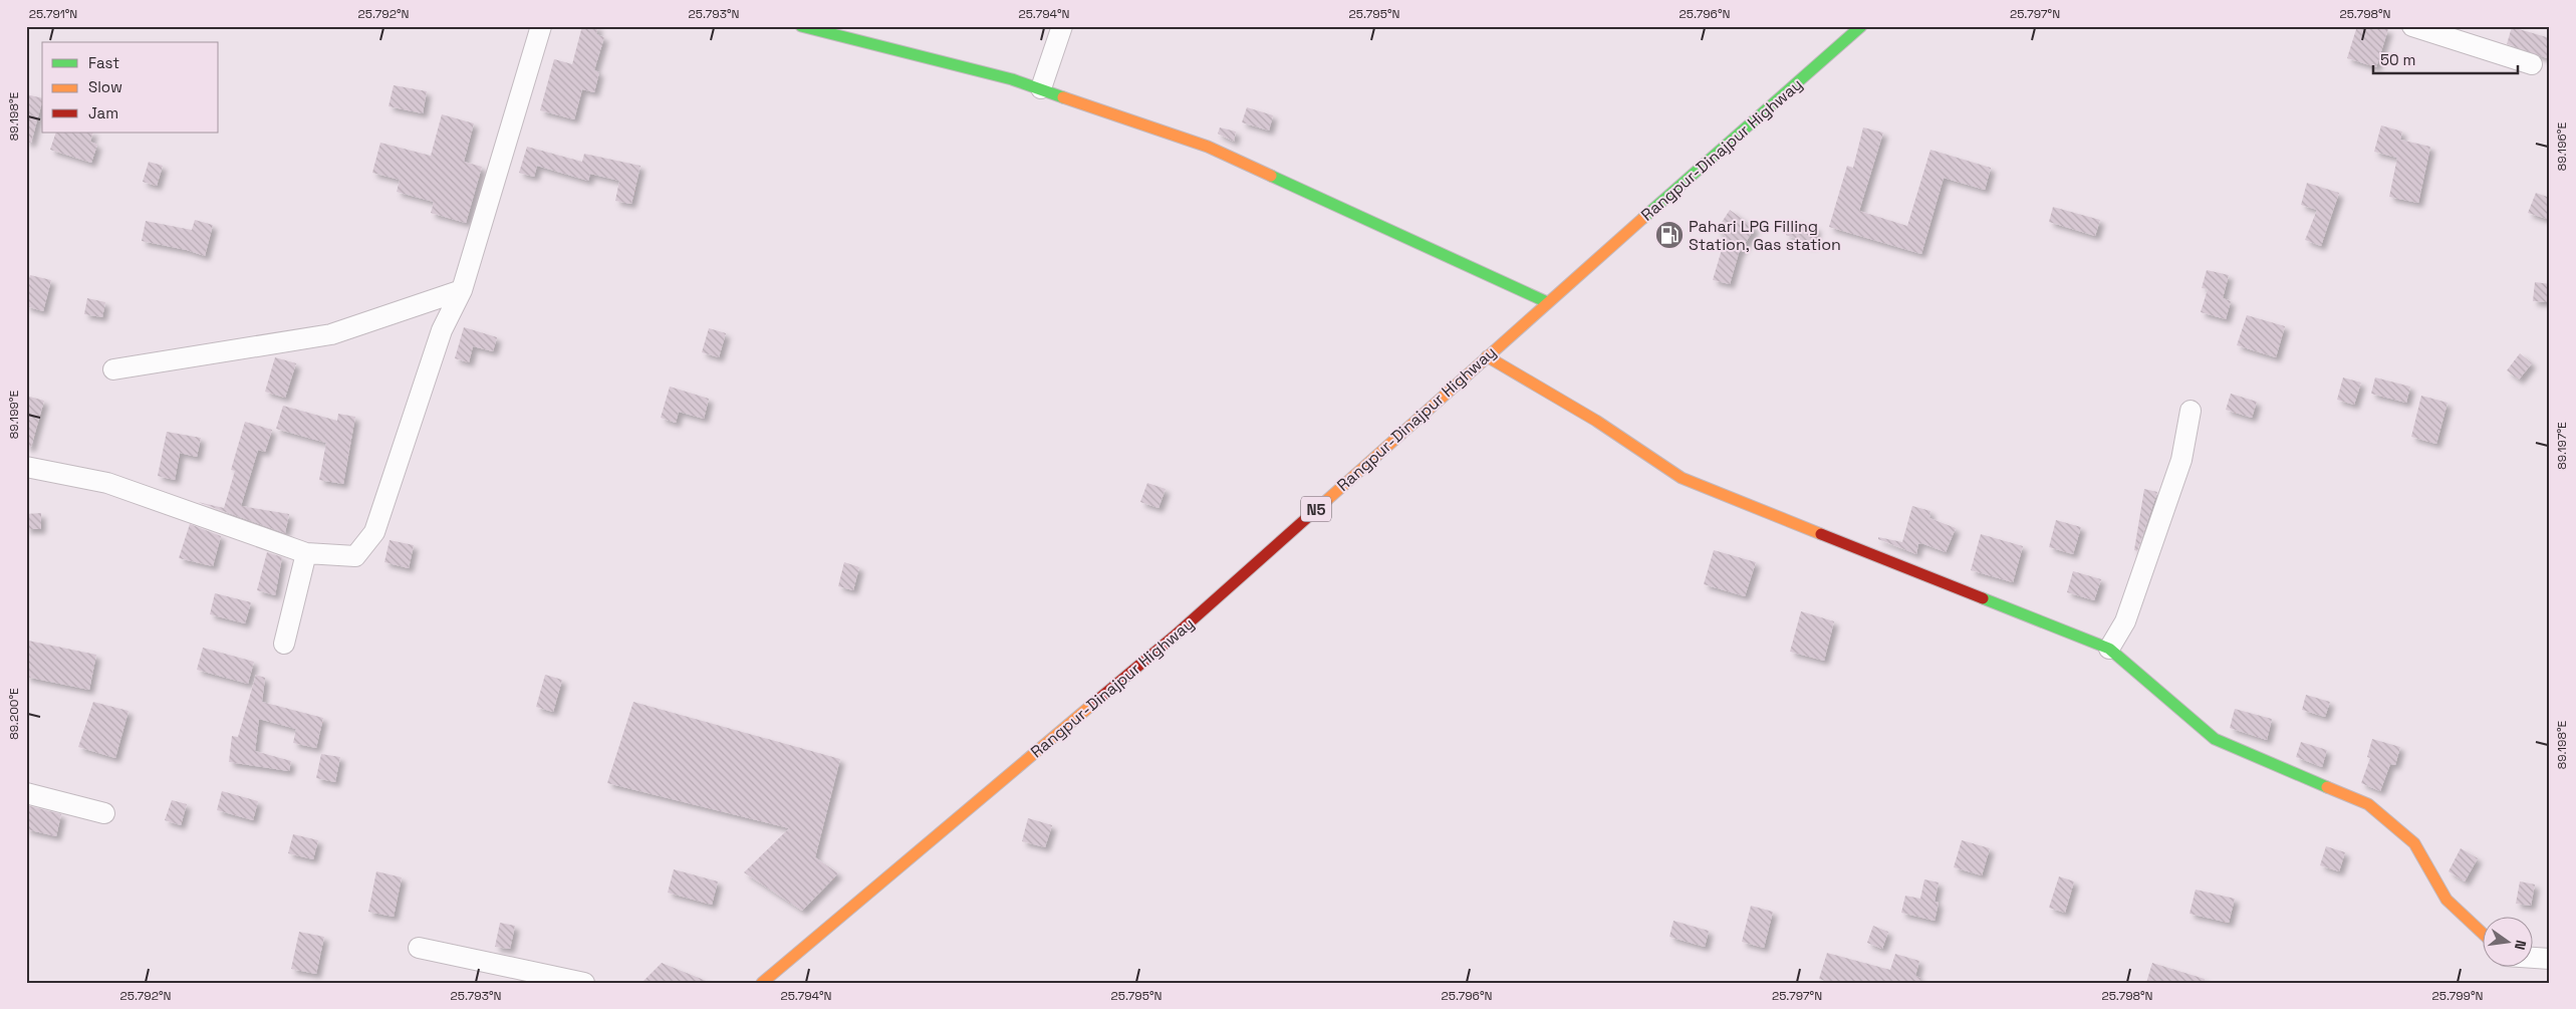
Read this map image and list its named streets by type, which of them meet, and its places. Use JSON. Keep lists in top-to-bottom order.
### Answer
{
  "streets": {
    "main road": ["Rangpur-Dinajpur Highway", "N5"]
  },
  "places": {
    "fuel station": ["Pahari LPG Filling Station, Gas station"]
  },
  "legend": ["Fast", "Slow", "Jam"],
  "scale_bar": "50 m",
  "north": "right",
  "coordinates": [
    "25.791°N",
    "25.792°N",
    "25.793°N",
    "25.794°N",
    "25.795°N",
    "25.796°N",
    "25.797°N",
    "25.798°N",
    "89.198°E",
    "89.196°E",
    "89.199°E",
    "89.197°E",
    "89.200°E",
    "25.799°N"
  ]
}
